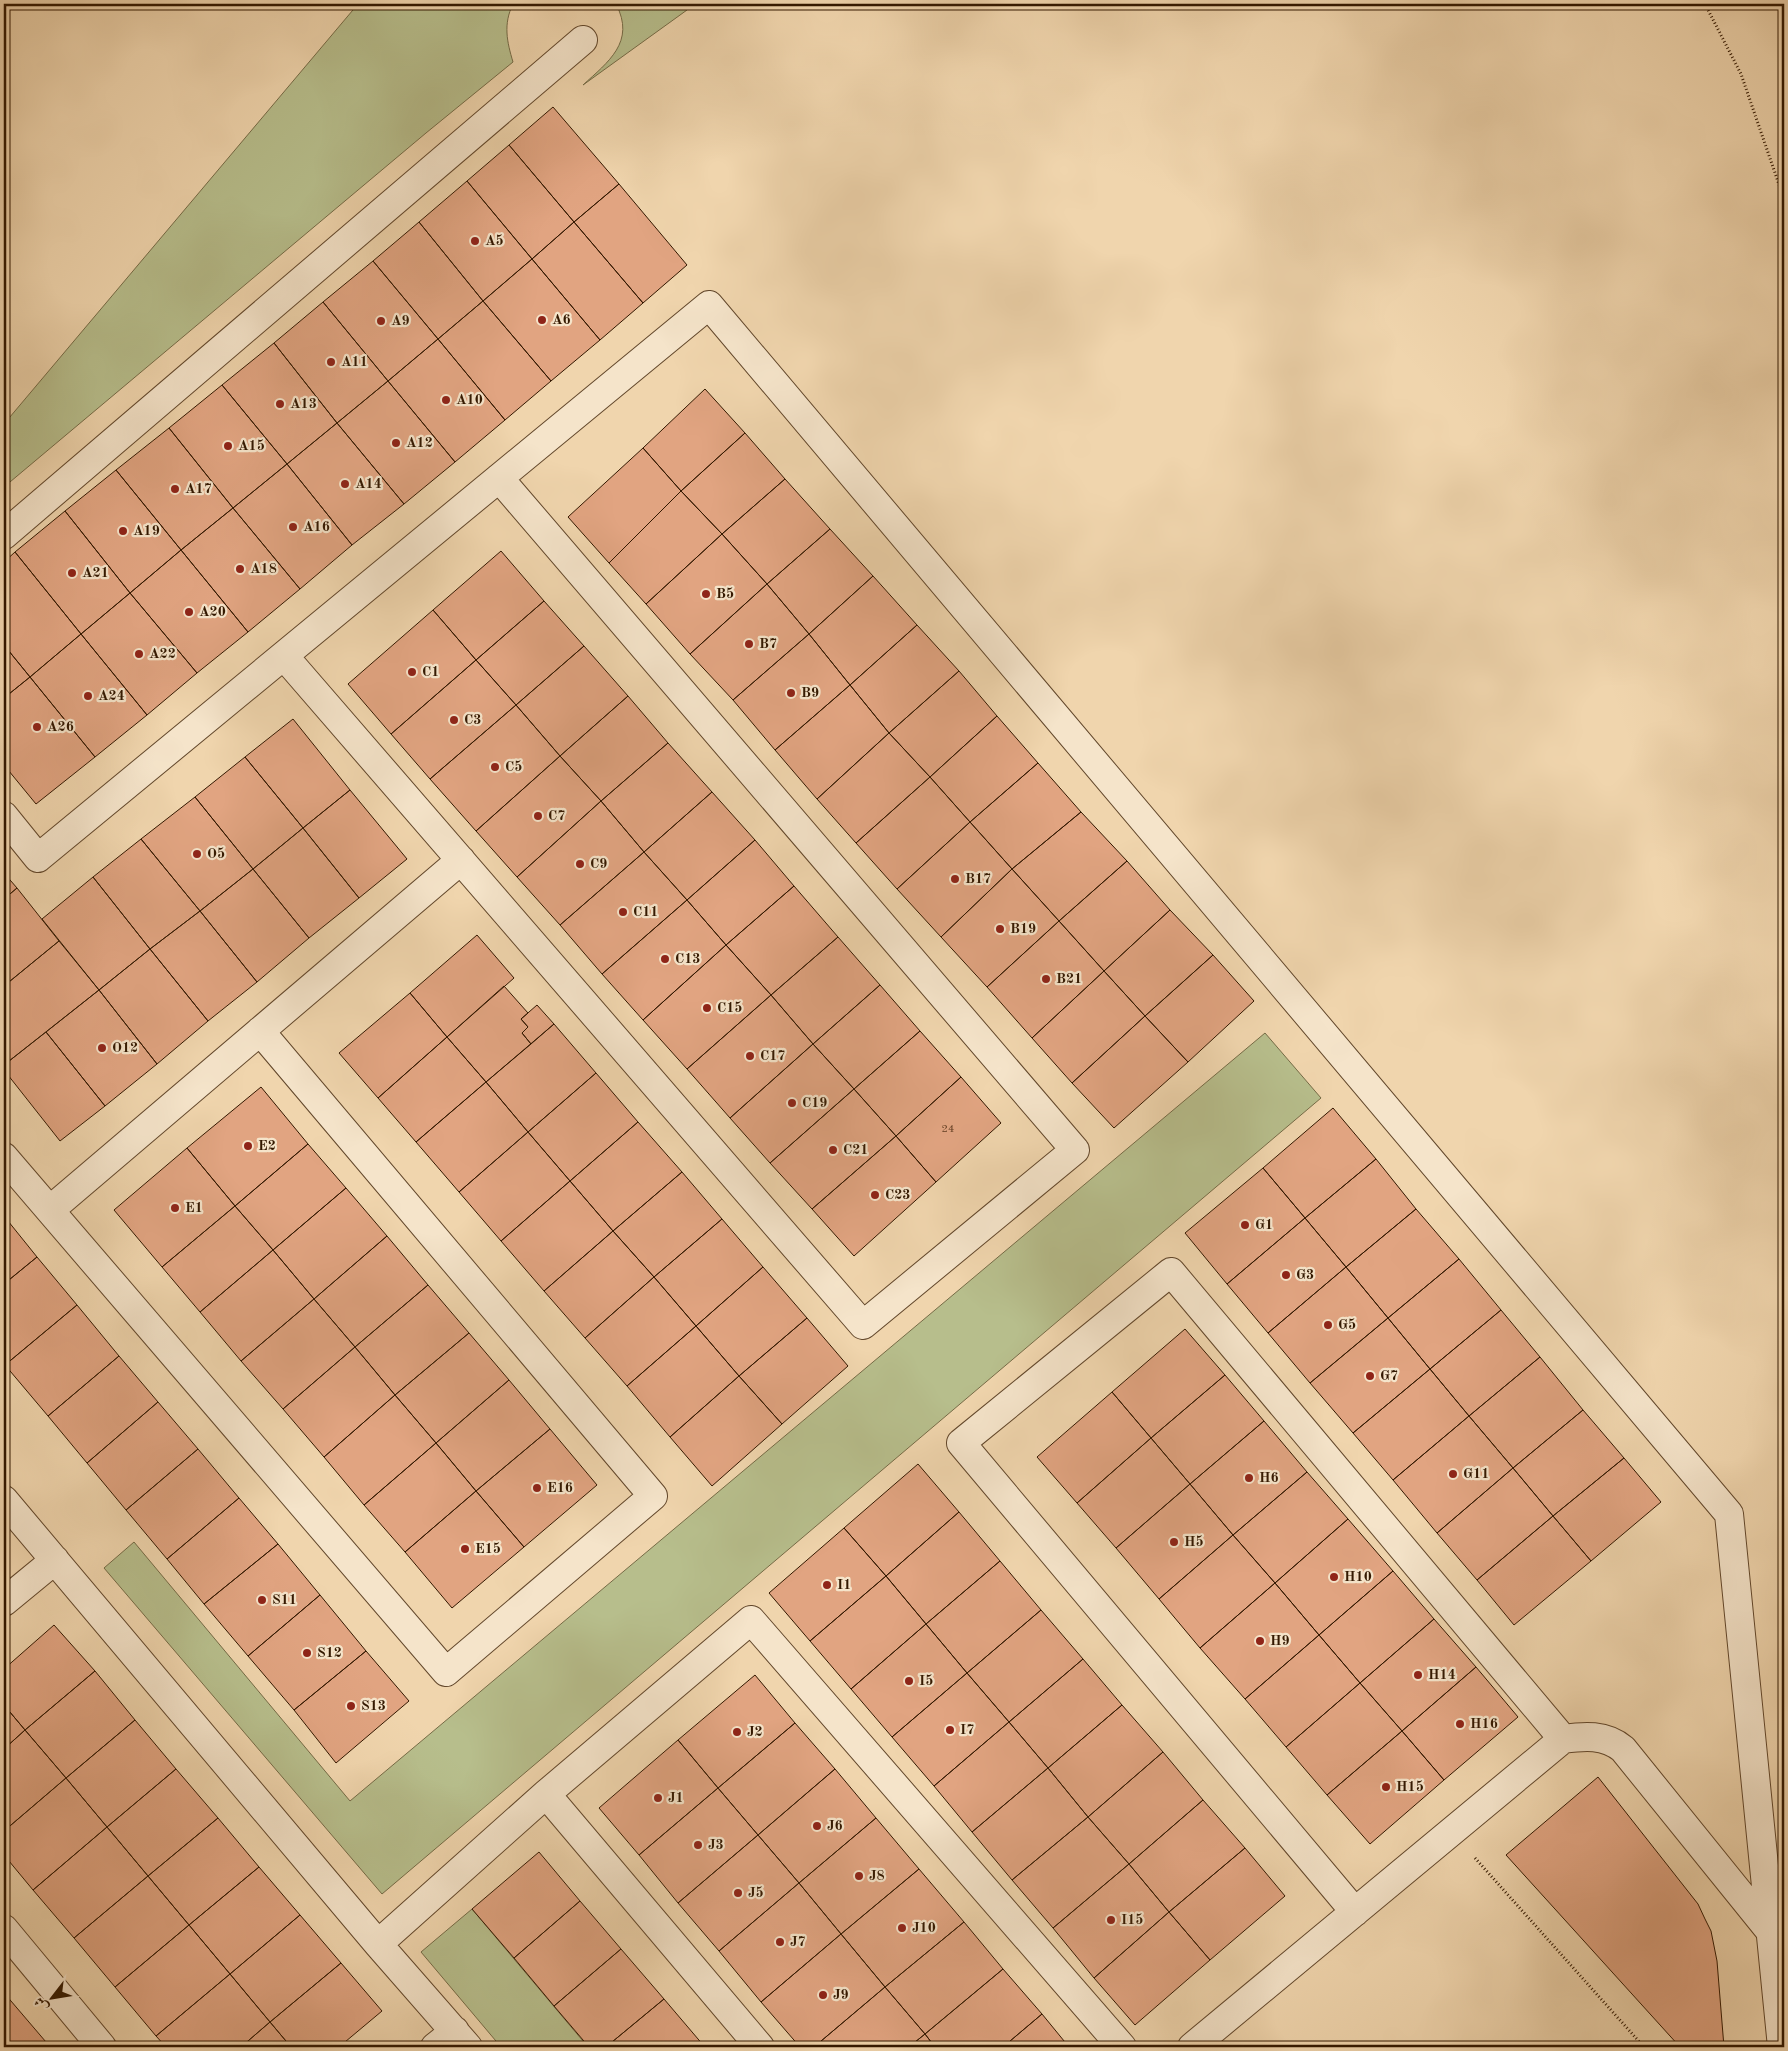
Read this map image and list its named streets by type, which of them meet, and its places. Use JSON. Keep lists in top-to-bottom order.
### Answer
{
  "places": [
    "A5",
    "A6",
    "A9",
    "A11",
    "A10",
    "A13",
    "A12",
    "A15",
    "A14",
    "A17",
    "A16",
    "A19",
    "A18",
    "A21",
    "B5",
    "A20",
    "B7",
    "A22",
    "C1",
    "B9",
    "A24",
    "C3",
    "A26",
    "C5",
    "C7",
    "O5",
    "C9",
    "B17",
    "C11",
    "B19",
    "C13",
    "B21",
    "C15",
    "O12",
    "C17",
    "C19",
    "E2",
    "C21",
    "C23",
    "E1",
    "G1",
    "G3",
    "G5",
    "G7",
    "G11",
    "H6",
    "E16",
    "H5",
    "E15",
    "H10",
    "I1",
    "S11",
    "H9",
    "S12",
    "H14",
    "I5",
    "S13",
    "H16",
    "I7",
    "J2",
    "H15",
    "J1",
    "J6",
    "J3",
    "J8",
    "J5",
    "I15",
    "J10",
    "J7",
    "J9"
  ],
  "house_numbers": ["24"],
  "north": "bottom left"
}
